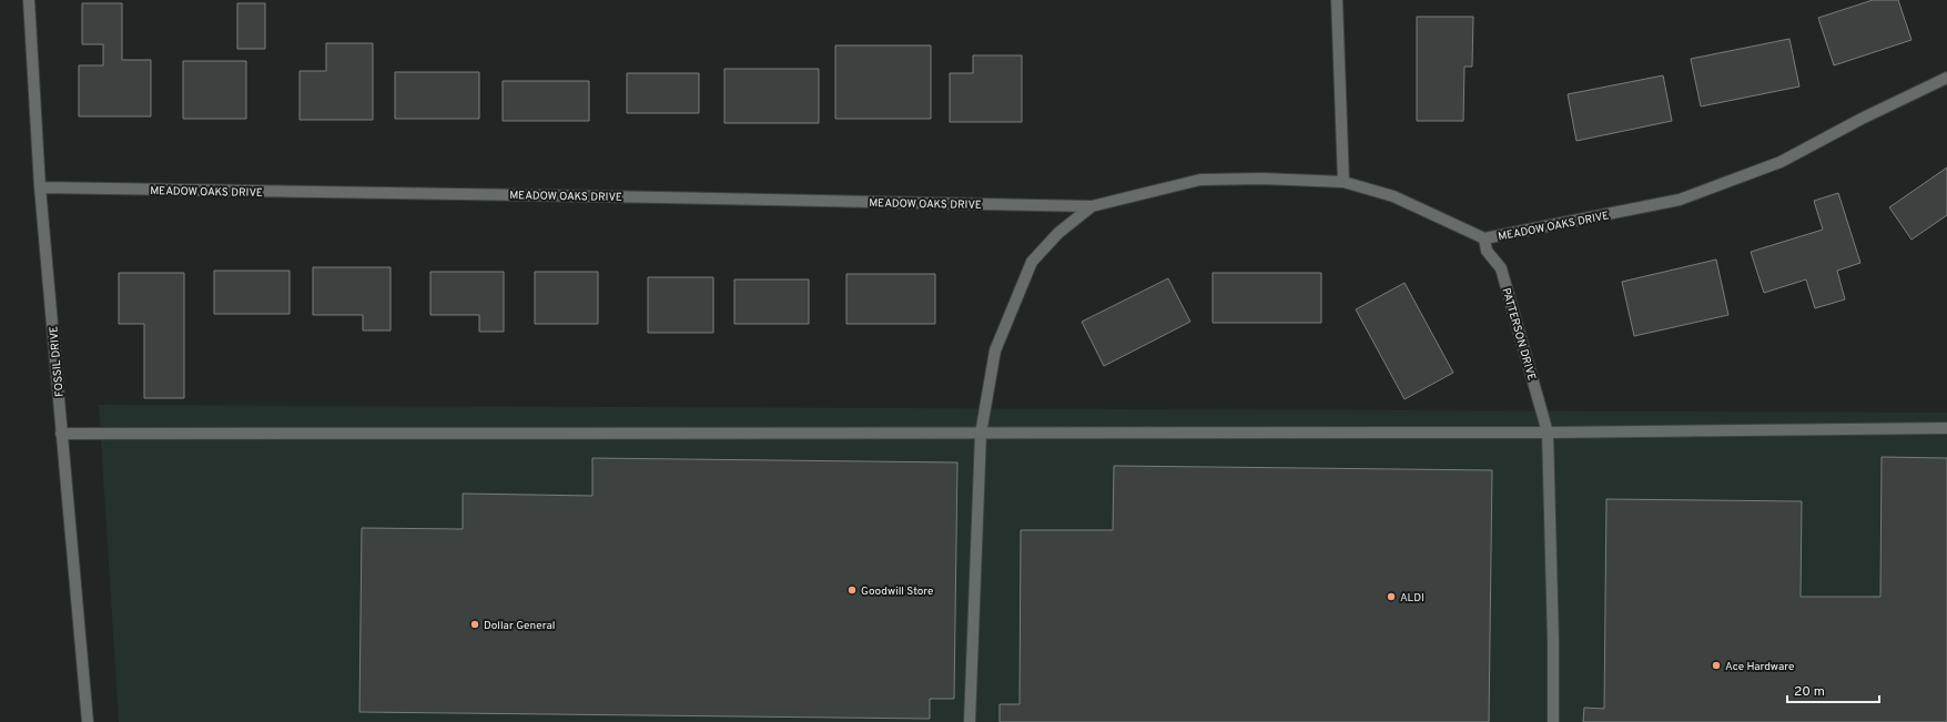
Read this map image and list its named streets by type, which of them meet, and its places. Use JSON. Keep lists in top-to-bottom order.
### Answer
{
  "streets": {
    "street": ["MEADOW OAKS DRIVE", "PATTERSON DRIVE", "FOSSIL DRIVE"]
  },
  "crossings": [
    ["MEADOW OAKS DRIVE", "PATTERSON DRIVE"],
    ["MEADOW OAKS DRIVE", "FOSSIL DRIVE"]
  ],
  "places": [
    "Goodwill Store",
    "ALDI",
    "Dollar General",
    "Ace Hardware"
  ],
  "scale_bar": "20 m"
}
